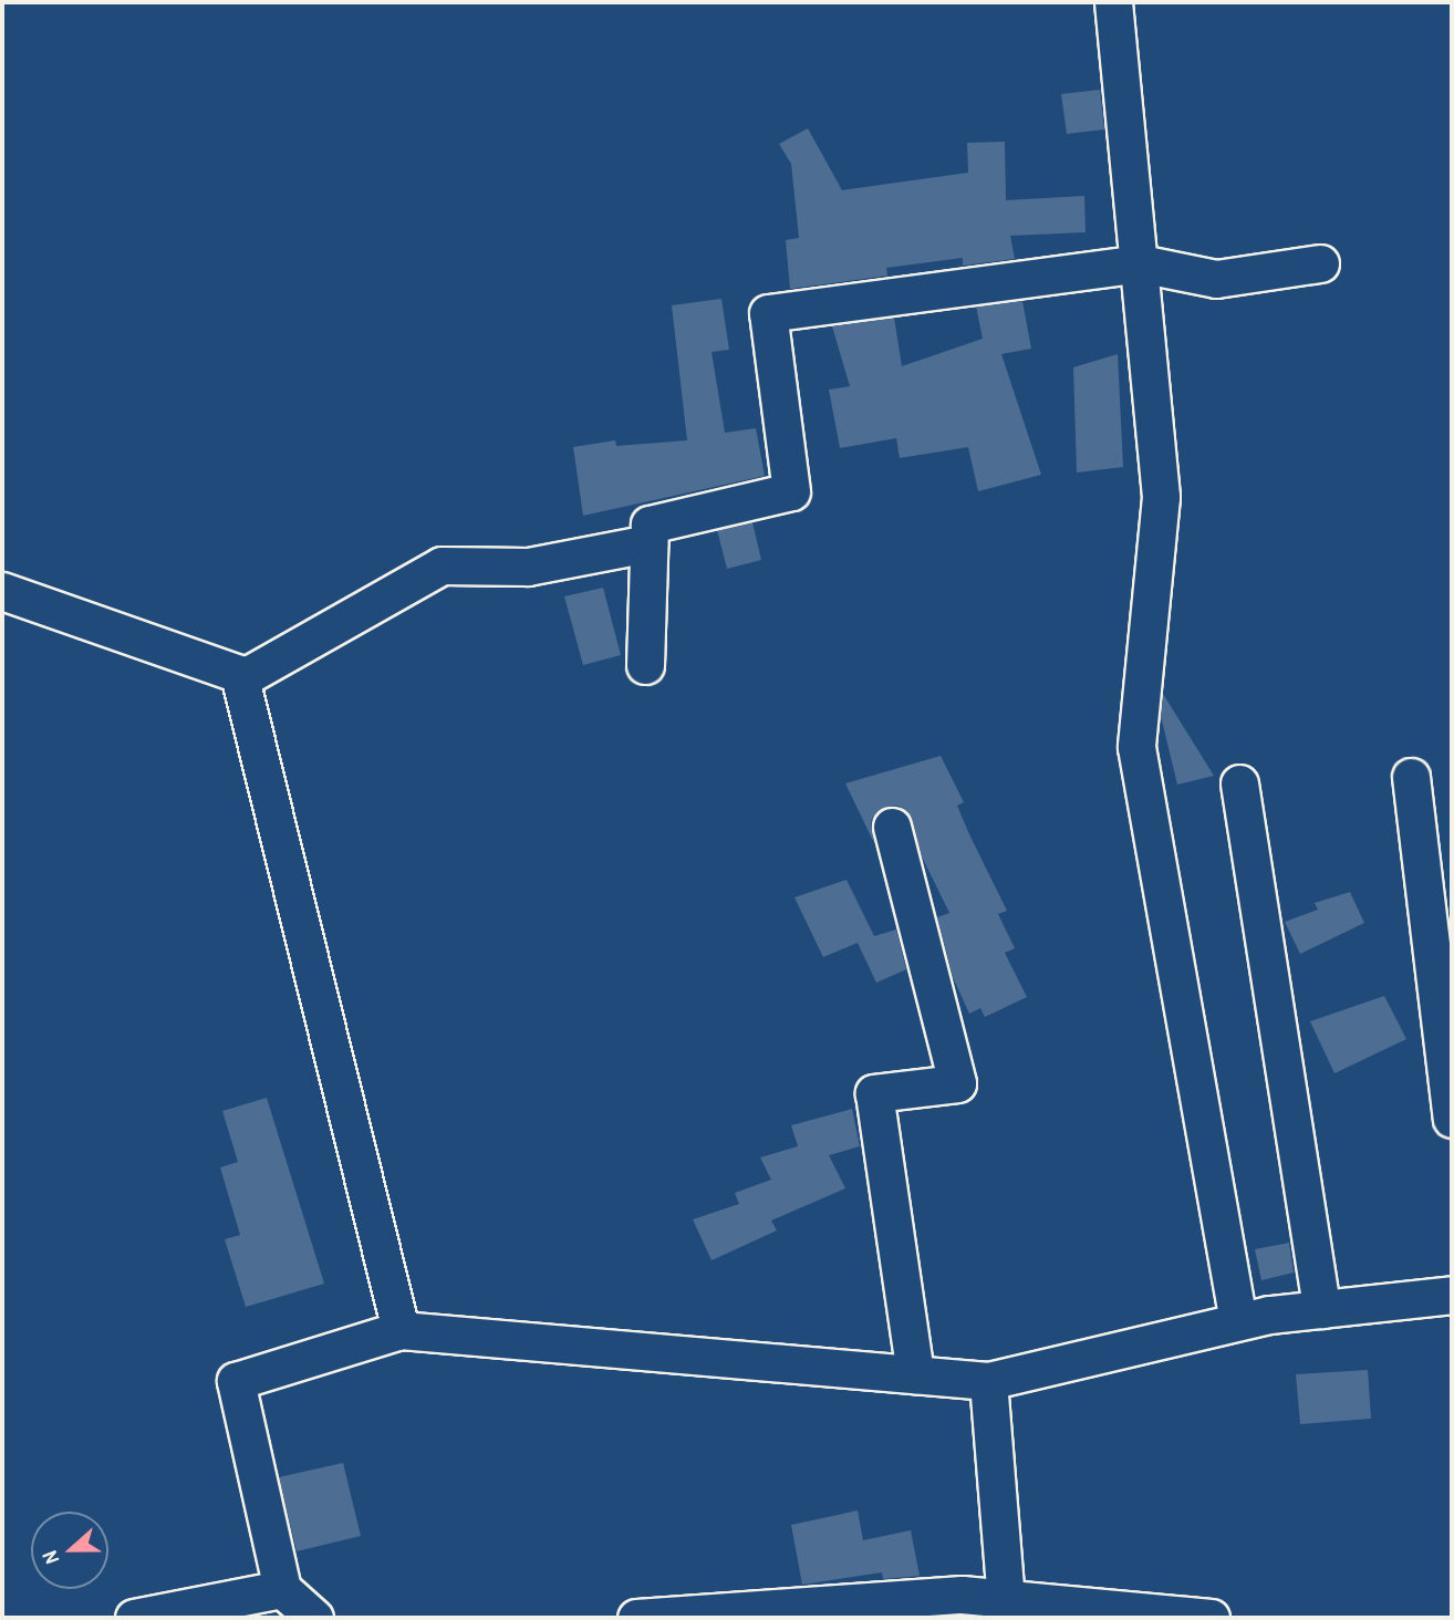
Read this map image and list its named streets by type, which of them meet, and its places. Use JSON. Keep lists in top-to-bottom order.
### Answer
{
  "north": "left"
}
